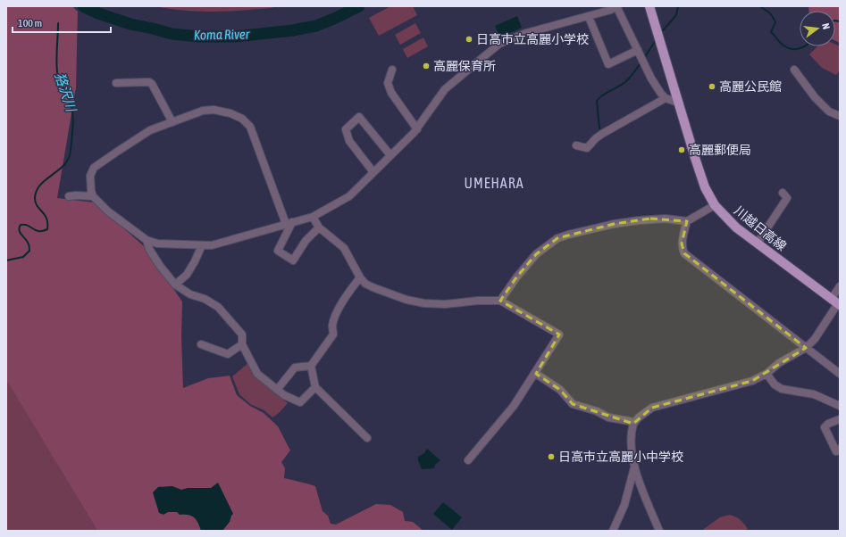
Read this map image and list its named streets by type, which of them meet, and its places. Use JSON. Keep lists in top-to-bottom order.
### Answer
{
  "streets": {
    "main road": ["川越日高線"]
  },
  "districts": ["UMEHARA"],
  "water": ["Koma River", "狢沢川"],
  "places": [
    "日高市立高麗小学校",
    "高麗保育所",
    "高麗公民館",
    "高麗郵便局",
    "日高市立高麗小中学校"
  ],
  "scale_bar": "100 m",
  "north": "right"
}
